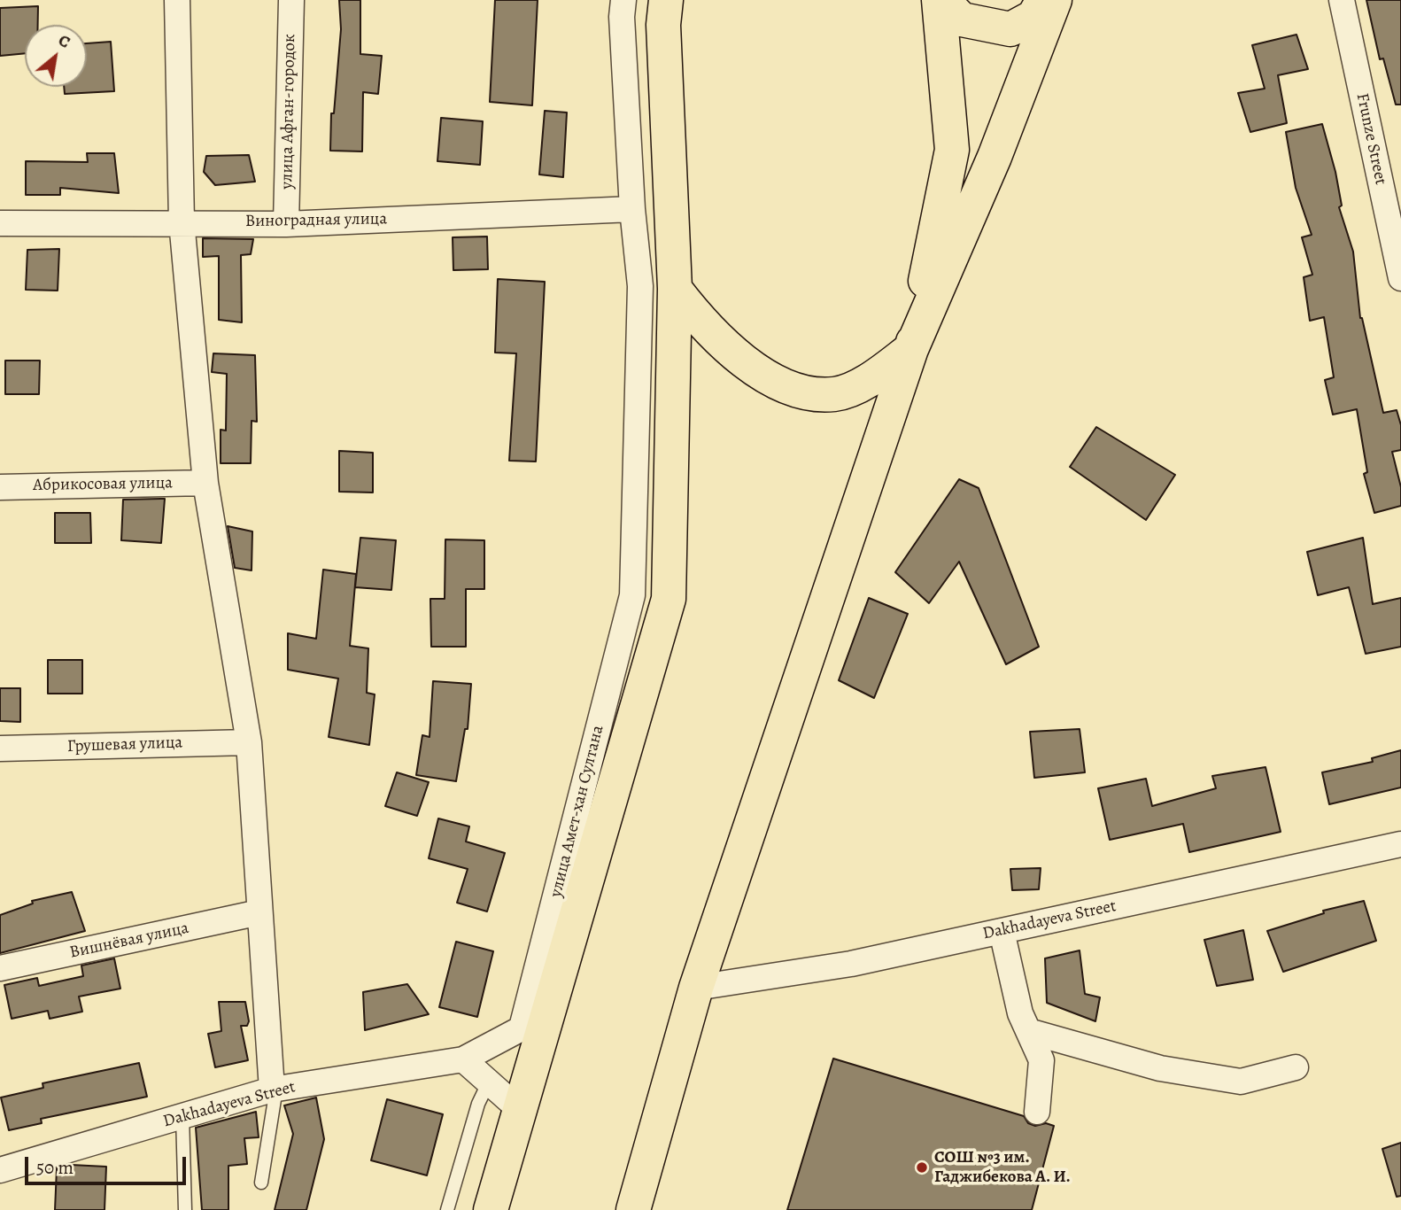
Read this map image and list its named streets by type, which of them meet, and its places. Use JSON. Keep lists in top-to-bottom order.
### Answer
{
  "streets": {
    "street": [
      "улица Афган-городок",
      "Frunze Street",
      "Виноградная улица",
      "Абрикосовая улица",
      "Грушевая улица",
      "улица Амет-хан Султана",
      "Dakhadayeva Street",
      "Вишнёвая улица"
    ]
  },
  "crossings": [
    ["улица Афган-городок", "Виноградная улица"],
    ["Виноградная улица", "улица Амет-хан Султана"],
    ["улица Амет-хан Султана", "Dakhadayeva Street"]
  ],
  "places": ["СОШ №3 им. Гаджибекова А. И."],
  "scale_bar": "50 m",
  "north": "top right"
}
